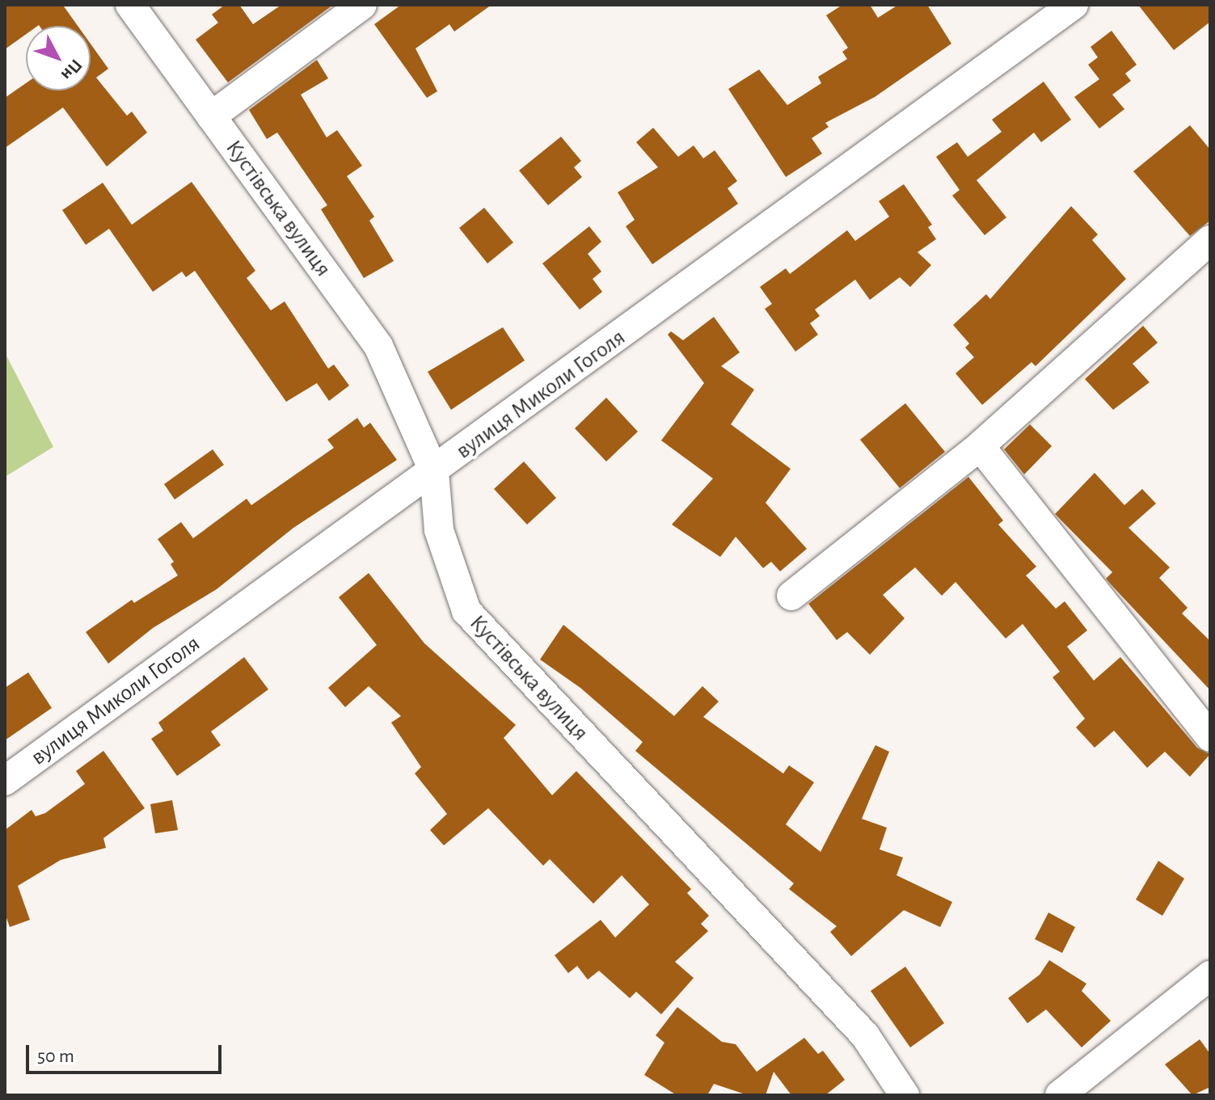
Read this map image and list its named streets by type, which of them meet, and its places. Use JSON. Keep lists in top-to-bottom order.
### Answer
{
  "streets": {
    "street": ["Кустівська вулиця", "вулиця Миколи Гоголя"]
  },
  "crossings": [
    ["Кустівська вулиця", "вулиця Миколи Гоголя"]
  ],
  "scale_bar": "50 m",
  "north": "bottom right"
}
